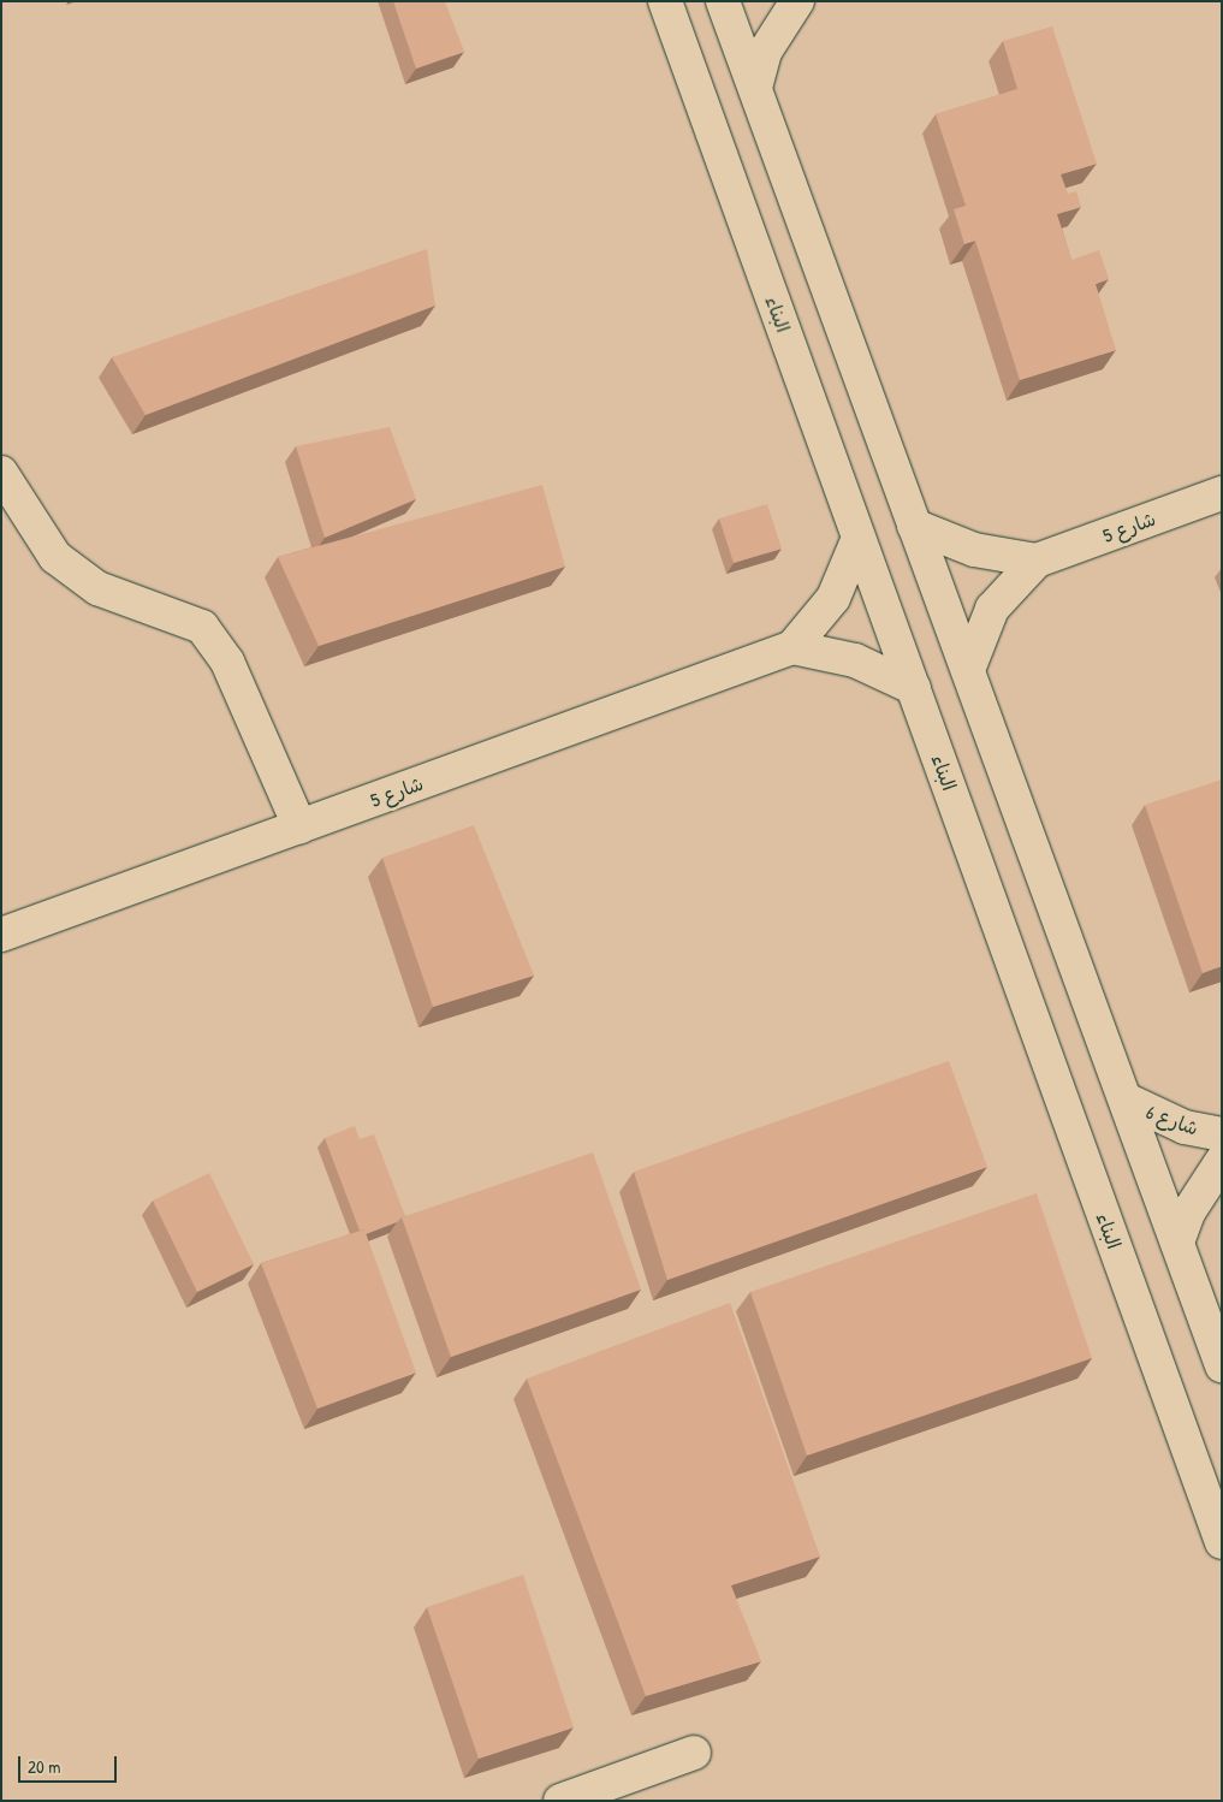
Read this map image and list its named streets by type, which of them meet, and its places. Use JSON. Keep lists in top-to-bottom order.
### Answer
{
  "streets": {
    "street": ["البناء", "شارع 5", "شارع 6"]
  },
  "scale_bar": "20 m"
}
